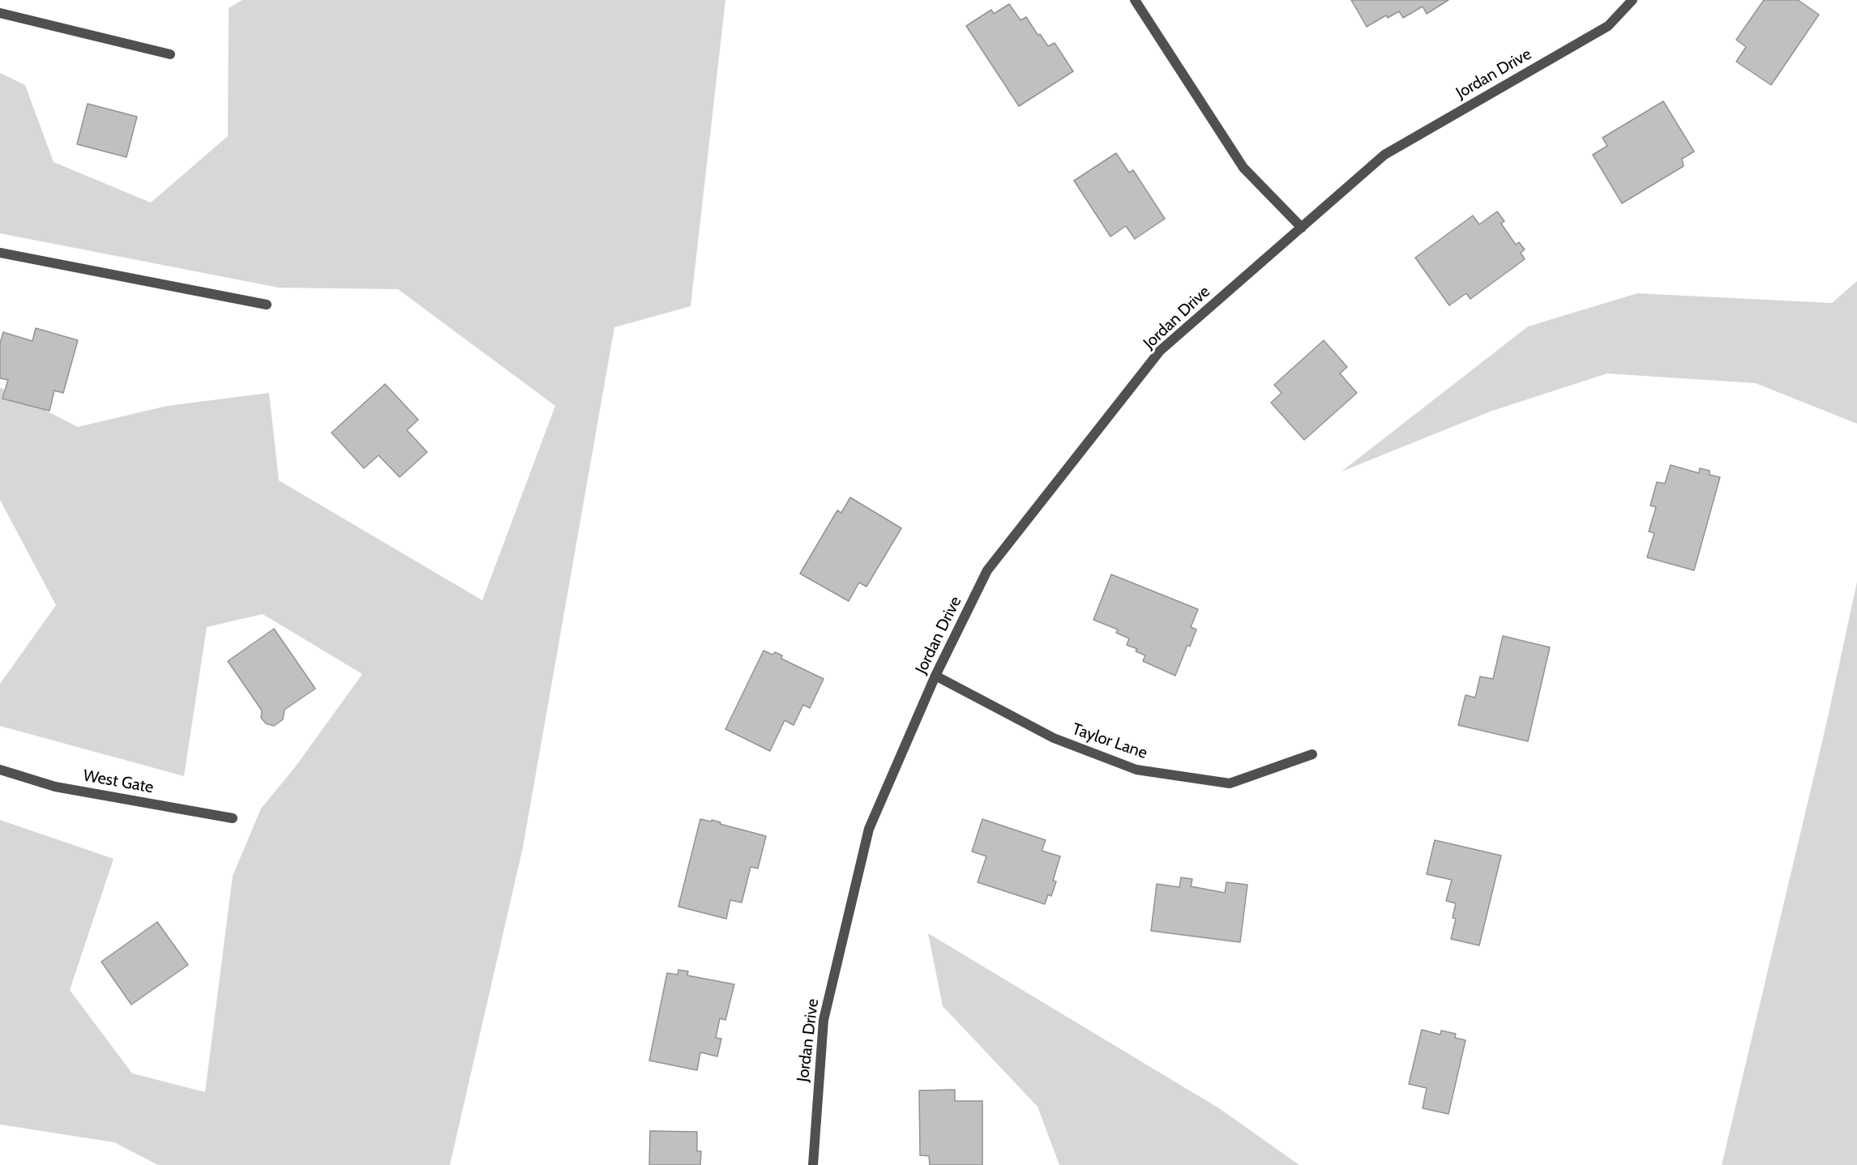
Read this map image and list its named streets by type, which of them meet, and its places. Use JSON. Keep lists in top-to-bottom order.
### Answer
{
  "streets": {
    "street": ["Jordan Drive", "Taylor Lane", "West Gate"]
  },
  "crossings": [
    ["Jordan Drive", "Taylor Lane"]
  ]
}
